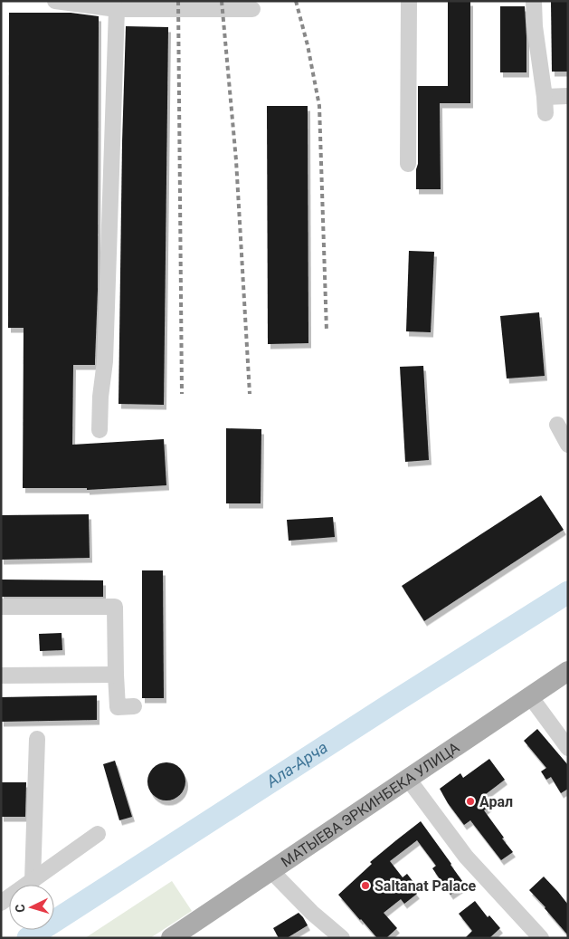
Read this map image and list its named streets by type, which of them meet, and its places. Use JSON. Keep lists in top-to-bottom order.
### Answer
{
  "streets": {
    "main road": ["МАТЫЕВА ЭРКИНБЕКА УЛИЦА"]
  },
  "water": ["Ала-Арча"],
  "places": ["Арал", "Saltanat Palace"],
  "north": "left"
}
